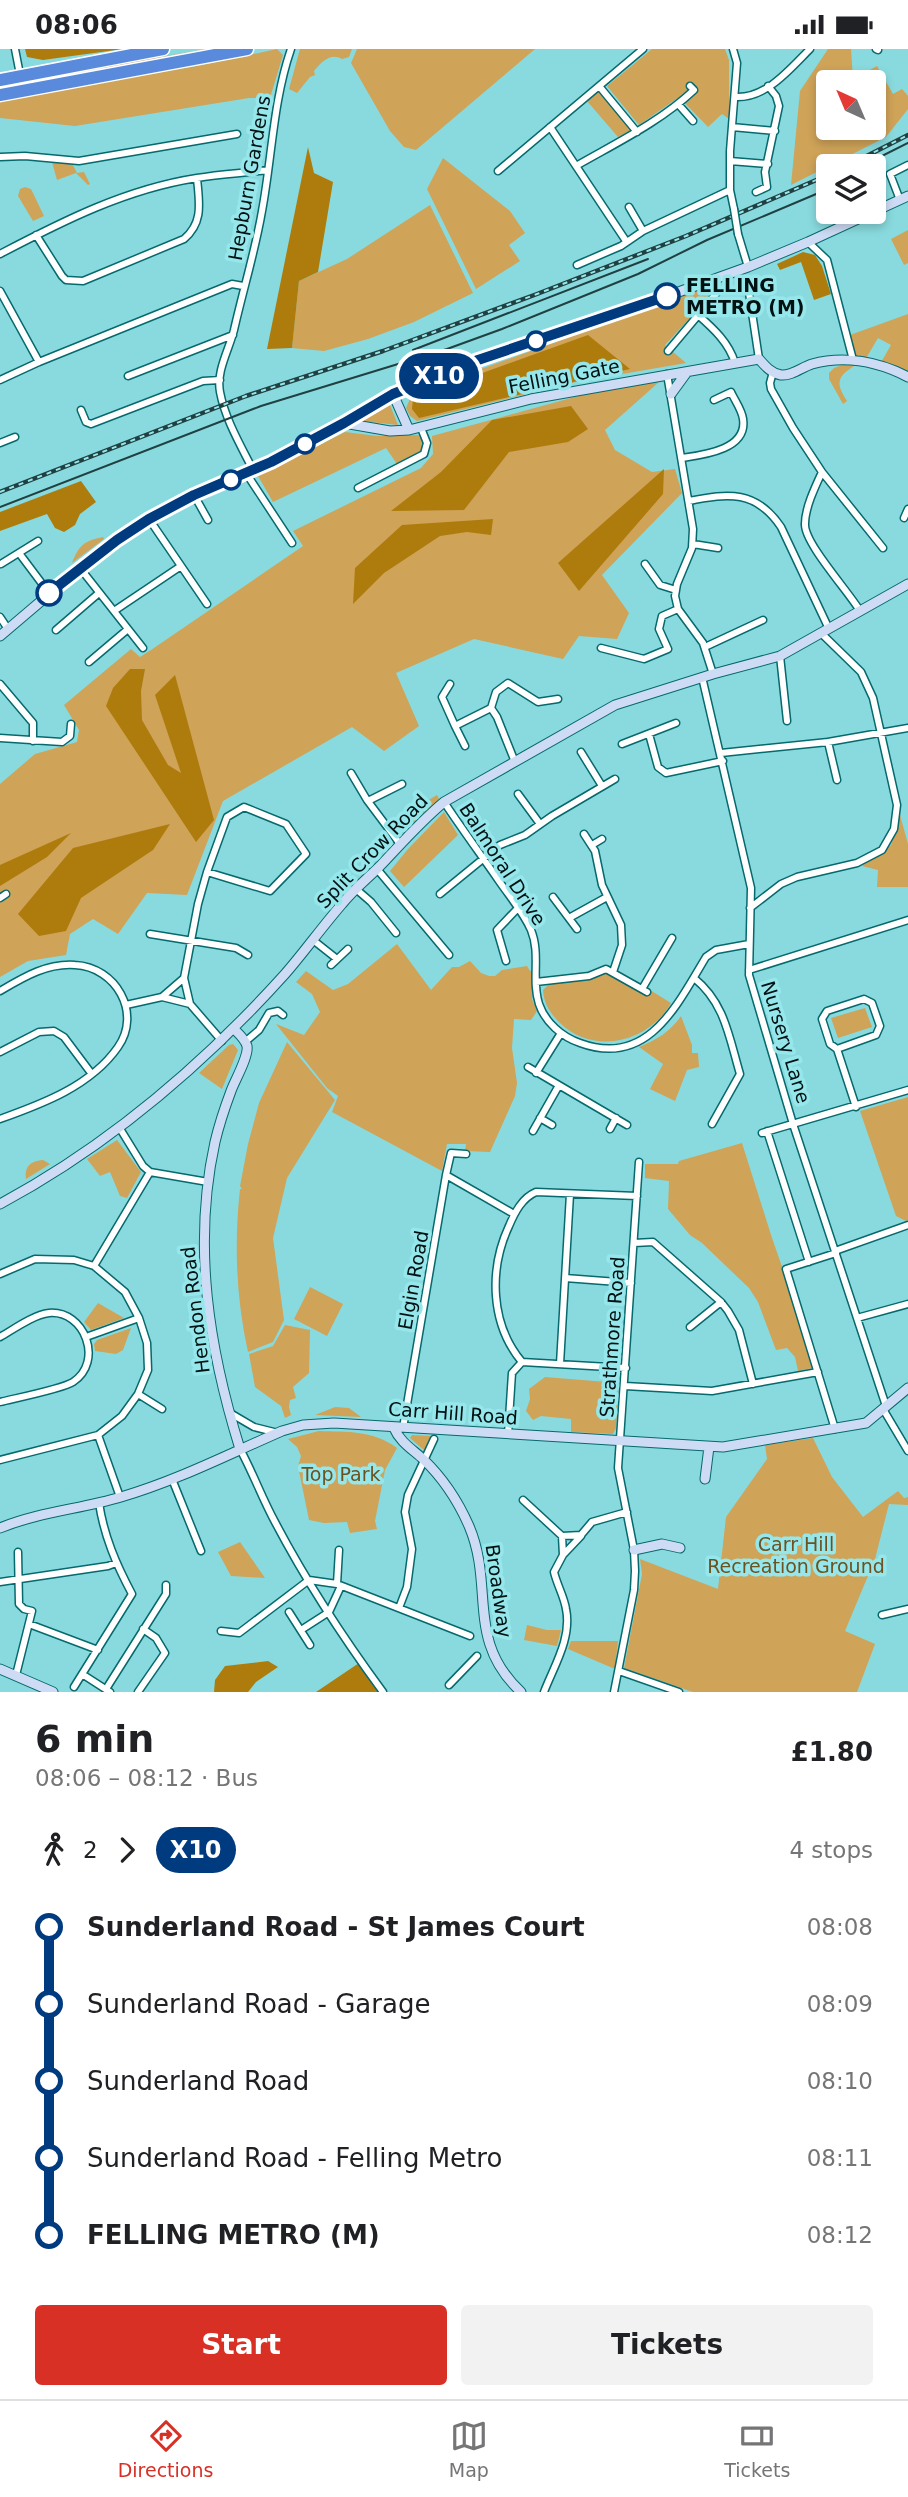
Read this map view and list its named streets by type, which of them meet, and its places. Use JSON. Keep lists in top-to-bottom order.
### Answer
{
  "streets": {
    "street": [
      "Hepburn Gardens",
      "Felling Gate",
      "Split Crow Road",
      "Balmoral Drive",
      "Nursery Lane",
      "Elgin Road",
      "Hendon Road",
      "Strathmore Road",
      "Carr Hill Road",
      "Broadway"
    ]
  },
  "crossings": [
    ["Split Crow Road", "Balmoral Drive"],
    ["Split Crow Road", "Nursery Lane"],
    ["Balmoral Drive", "Nursery Lane"],
    ["Nursery Lane", "Carr Hill Road"],
    ["Elgin Road", "Carr Hill Road"],
    ["Elgin Road", "Broadway"],
    ["Hendon Road", "Carr Hill Road"],
    ["Strathmore Road", "Carr Hill Road"],
    ["Carr Hill Road", "Broadway"]
  ],
  "parks": ["Top Park", "Carr Hill Recreation Ground"],
  "places": ["FELLING METRO (M)"],
  "lines": ["bus line X10"],
  "north": "top left",
  "page": {
    "status": "08:06",
    "on_map": "X10",
    "heading": ["6 min", "08:06 – 08:12 · Bus", "£1.80"],
    "legs": ["2", "X10", "4 stops"],
    "list": [
      {
        "name": "Sunderland Road - St James Court",
        "value": "08:08"
      },
      {
        "name": "Sunderland Road - Garage",
        "value": "08:09"
      },
      {
        "name": "Sunderland Road",
        "value": "08:10"
      },
      {
        "name": "Sunderland Road - Felling Metro",
        "value": "08:11"
      },
      {
        "name": "FELLING METRO (M)",
        "value": "08:12"
      }
    ],
    "buttons": ["Start", "Tickets"],
    "tabs": ["Directions", "Map", "Tickets"]
  }
}
